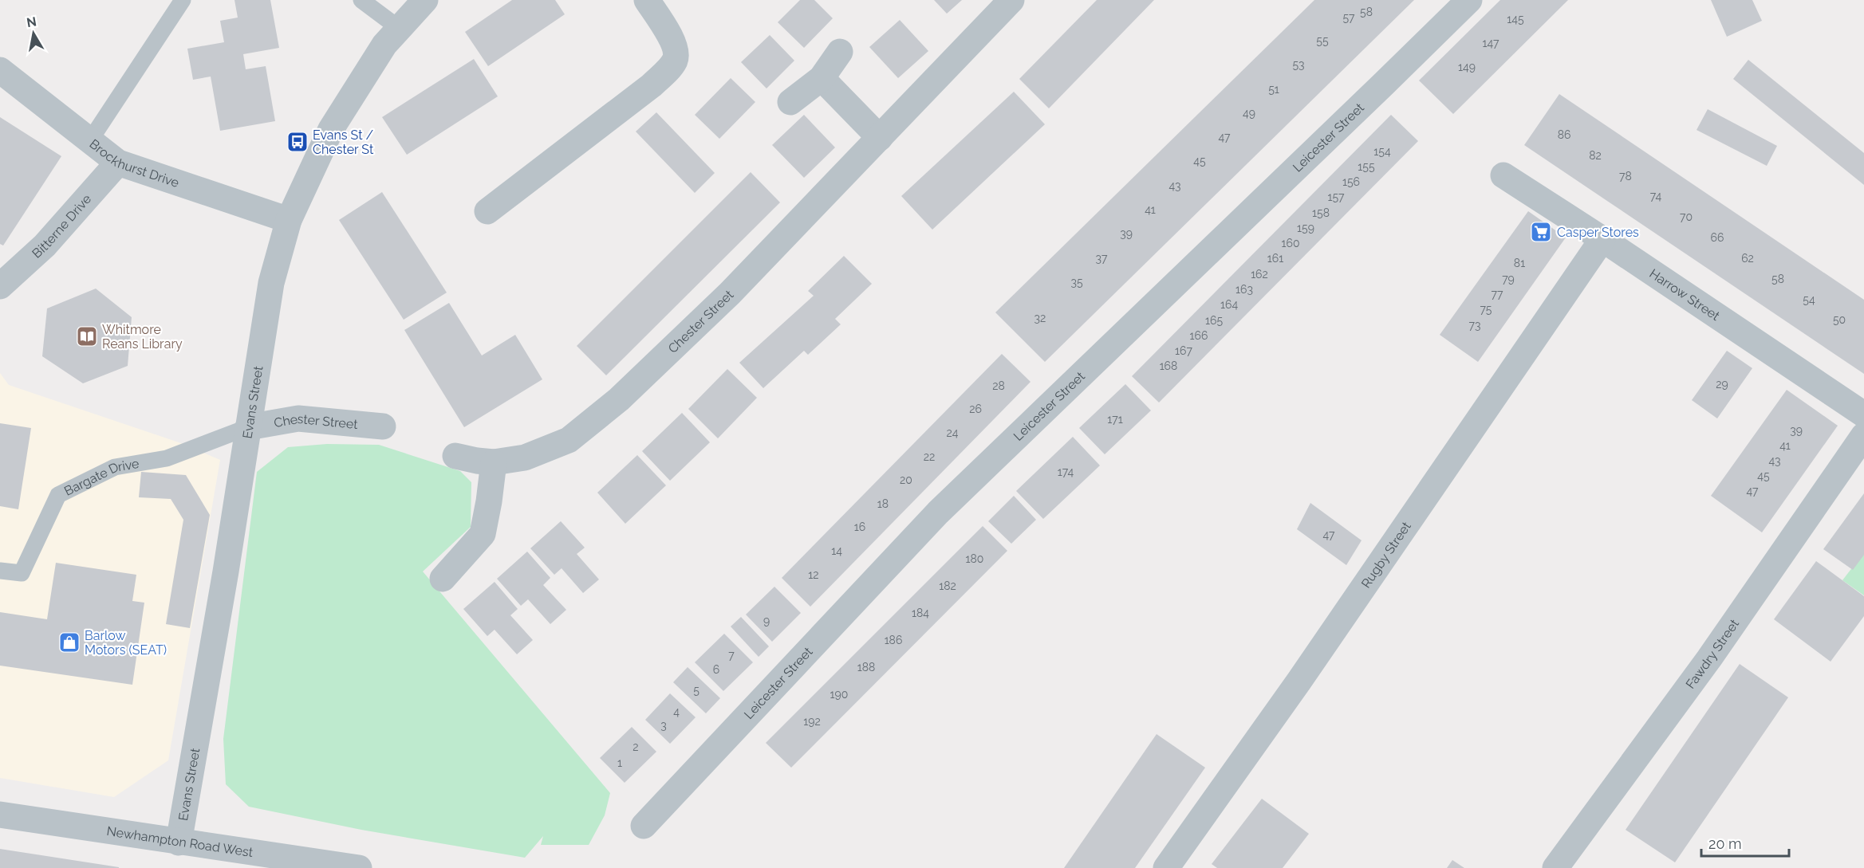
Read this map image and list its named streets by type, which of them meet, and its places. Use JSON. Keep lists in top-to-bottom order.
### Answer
{
  "streets": {
    "street": [
      "Leicester Street",
      "Brockhurst Drive",
      "Bitterne Drive",
      "Harrow Street",
      "Chester Street",
      "Evans Street",
      "Rugby Street",
      "Fawdry Street",
      "Newhampton Road West"
    ],
    "lane": ["Bargate Drive"]
  },
  "crossings": [
    ["Brockhurst Drive", "Bitterne Drive"],
    ["Brockhurst Drive", "Evans Street"],
    ["Harrow Street", "Rugby Street"],
    ["Chester Street", "Evans Street"],
    ["Chester Street", "Bargate Drive"],
    ["Evans Street", "Bargate Drive"],
    ["Evans Street", "Newhampton Road West"]
  ],
  "places": {
    "bus stop": ["Evans St / Chester St"],
    "supermarket": ["Casper Stores"],
    "library": ["Whitmore Reans Library"],
    "shop": ["Barlow Motors (SEAT)"]
  },
  "house_numbers": [
    "58",
    "57",
    "145",
    "55",
    "147",
    "53",
    "149",
    "51",
    "49",
    "86",
    "47",
    "154",
    "82",
    "45",
    "155",
    "78",
    "156",
    "43",
    "74",
    "157",
    "41",
    "158",
    "70",
    "159",
    "39",
    "66",
    "160",
    "37",
    "161",
    "62",
    "81",
    "162",
    "79",
    "58",
    "35",
    "163",
    "77",
    "54",
    "164",
    "75",
    "32",
    "50",
    "165",
    "73",
    "166",
    "167",
    "168",
    "29",
    "28",
    "26",
    "171",
    "39",
    "24",
    "41",
    "22",
    "43",
    "174",
    "45",
    "20",
    "47",
    "18",
    "16",
    "47",
    "14",
    "180",
    "12",
    "182",
    "184",
    "9",
    "186",
    "7",
    "188",
    "6",
    "5",
    "190",
    "4",
    "192",
    "3",
    "2",
    "1"
  ],
  "scale_bar": "20 m",
  "north": "top"
}
